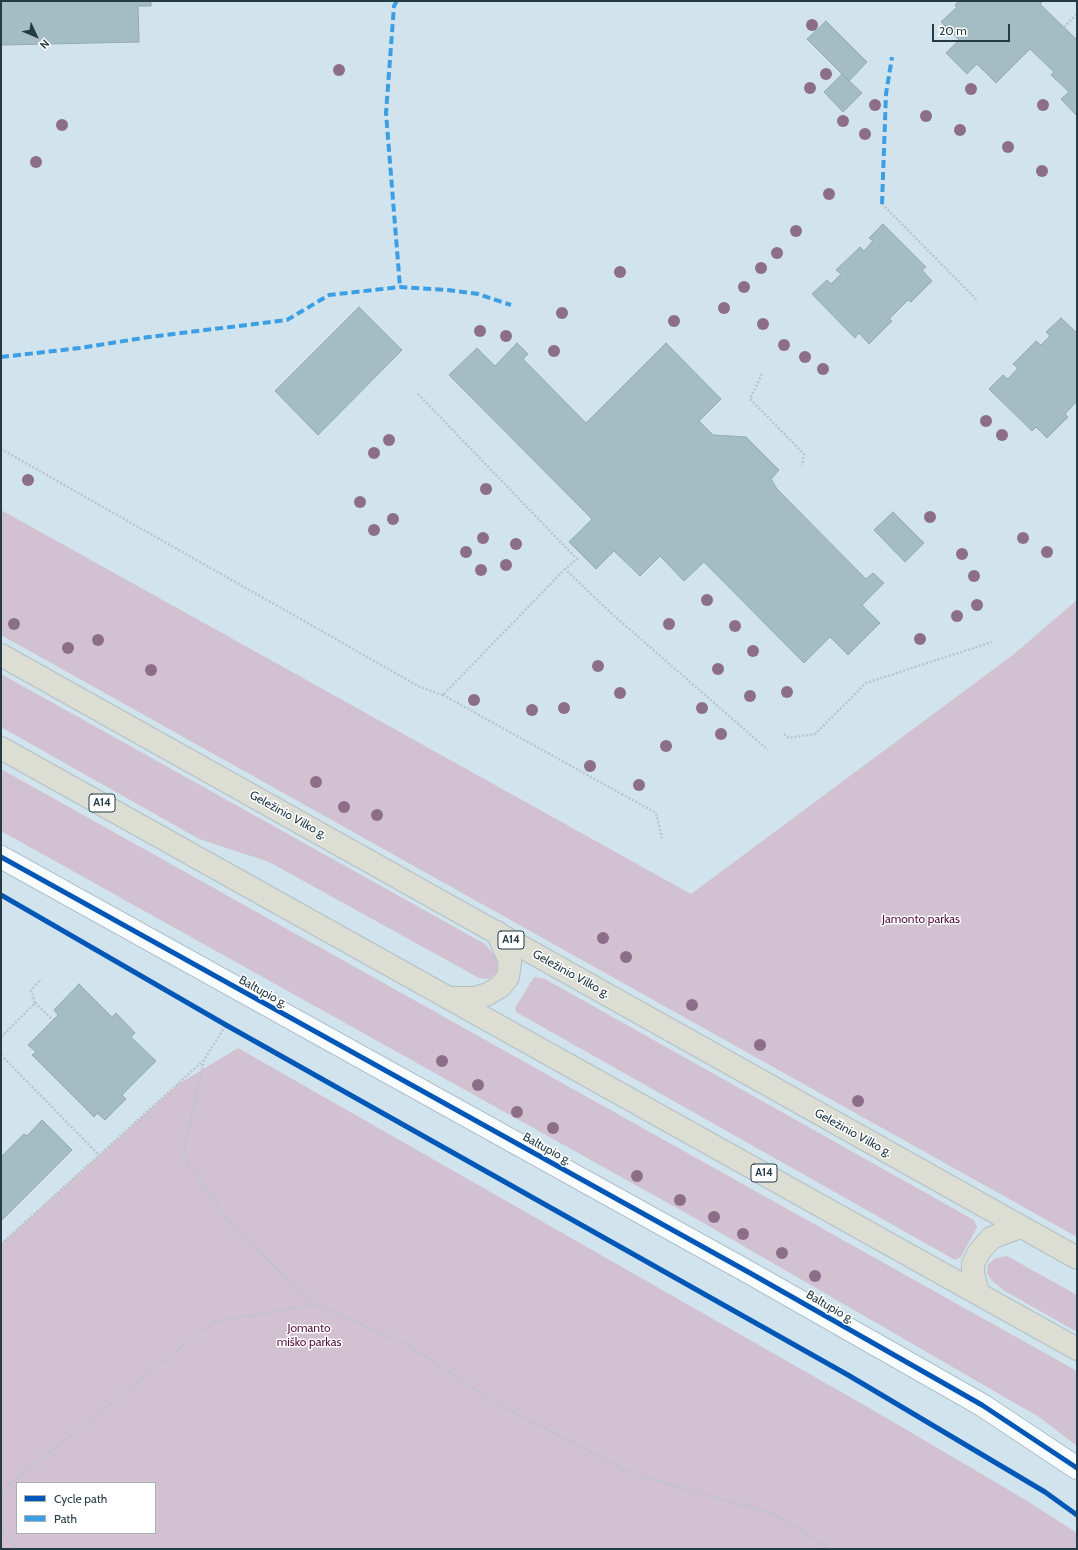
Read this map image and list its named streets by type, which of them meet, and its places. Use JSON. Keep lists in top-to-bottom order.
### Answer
{
  "streets": {
    "highway": ["A14", "Geležinio Vilko g."],
    "street": ["Baltupio g."]
  },
  "parks": ["Jamonto parkas", "Jomanto miško parkas"],
  "legend": ["Cycle path", "Path"],
  "scale_bar": "20 m",
  "north": "bottom right"
}
